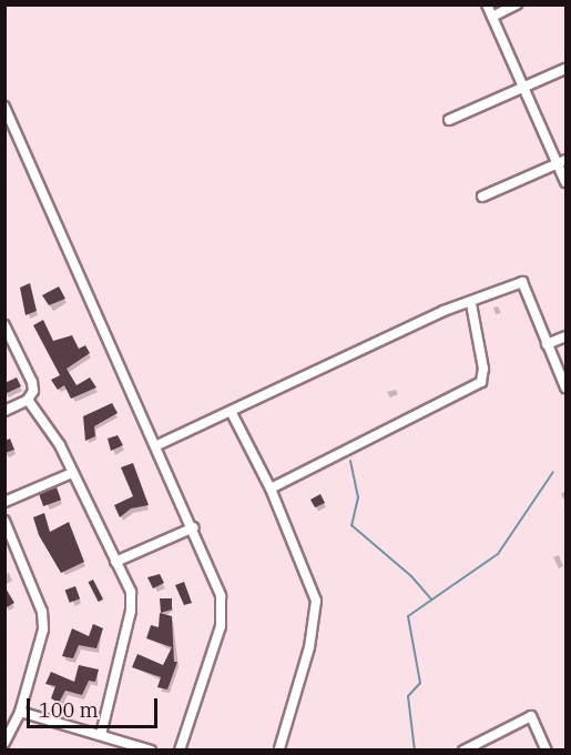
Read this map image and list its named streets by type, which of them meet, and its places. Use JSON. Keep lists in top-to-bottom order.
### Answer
{
  "scale_bar": "100 m"
}
